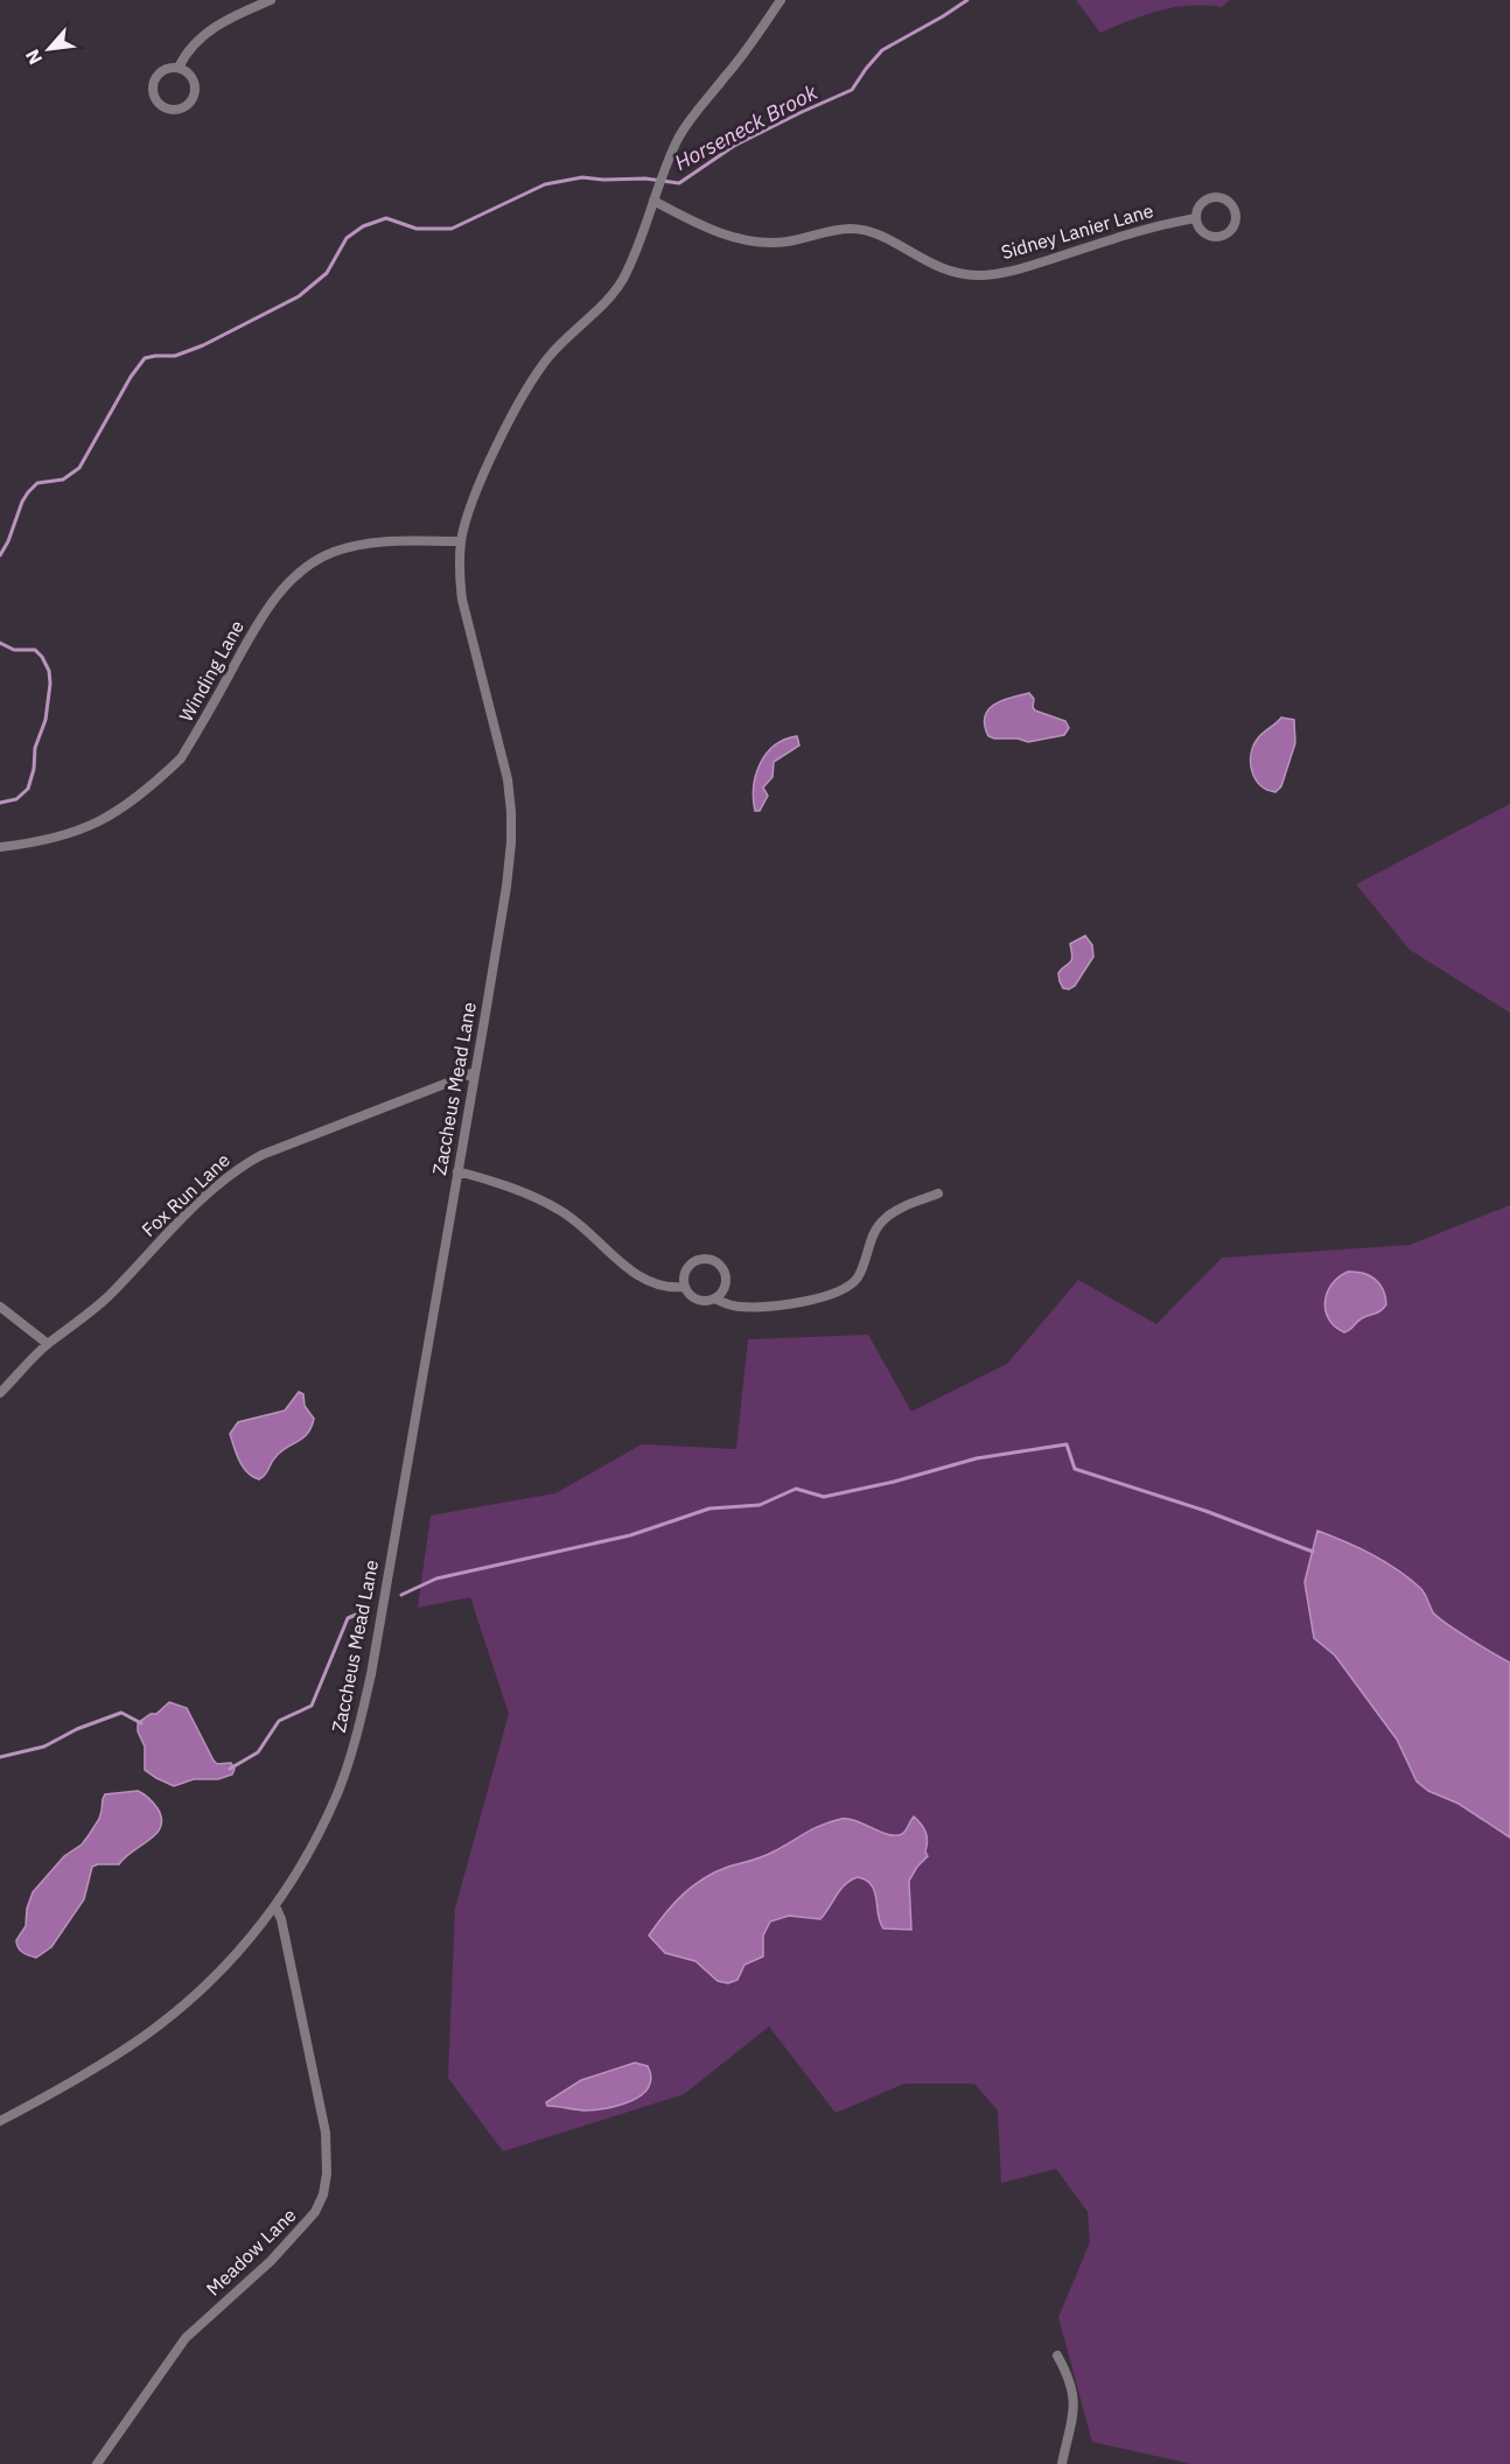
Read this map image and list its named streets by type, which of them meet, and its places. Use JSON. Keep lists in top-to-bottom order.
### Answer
{
  "streets": {
    "street": [
      "Sidney Lanier Lane",
      "Winding Lane",
      "Zaccheus Mead Lane",
      "Fox Run Lane",
      "Meadow Lane"
    ]
  },
  "crossings": [
    ["Sidney Lanier Lane", "Zaccheus Mead Lane"],
    ["Winding Lane", "Zaccheus Mead Lane"],
    ["Zaccheus Mead Lane", "Fox Run Lane"],
    ["Zaccheus Mead Lane", "Meadow Lane"]
  ],
  "water": ["Horseneck Brook"],
  "north": "bottom left"
}
